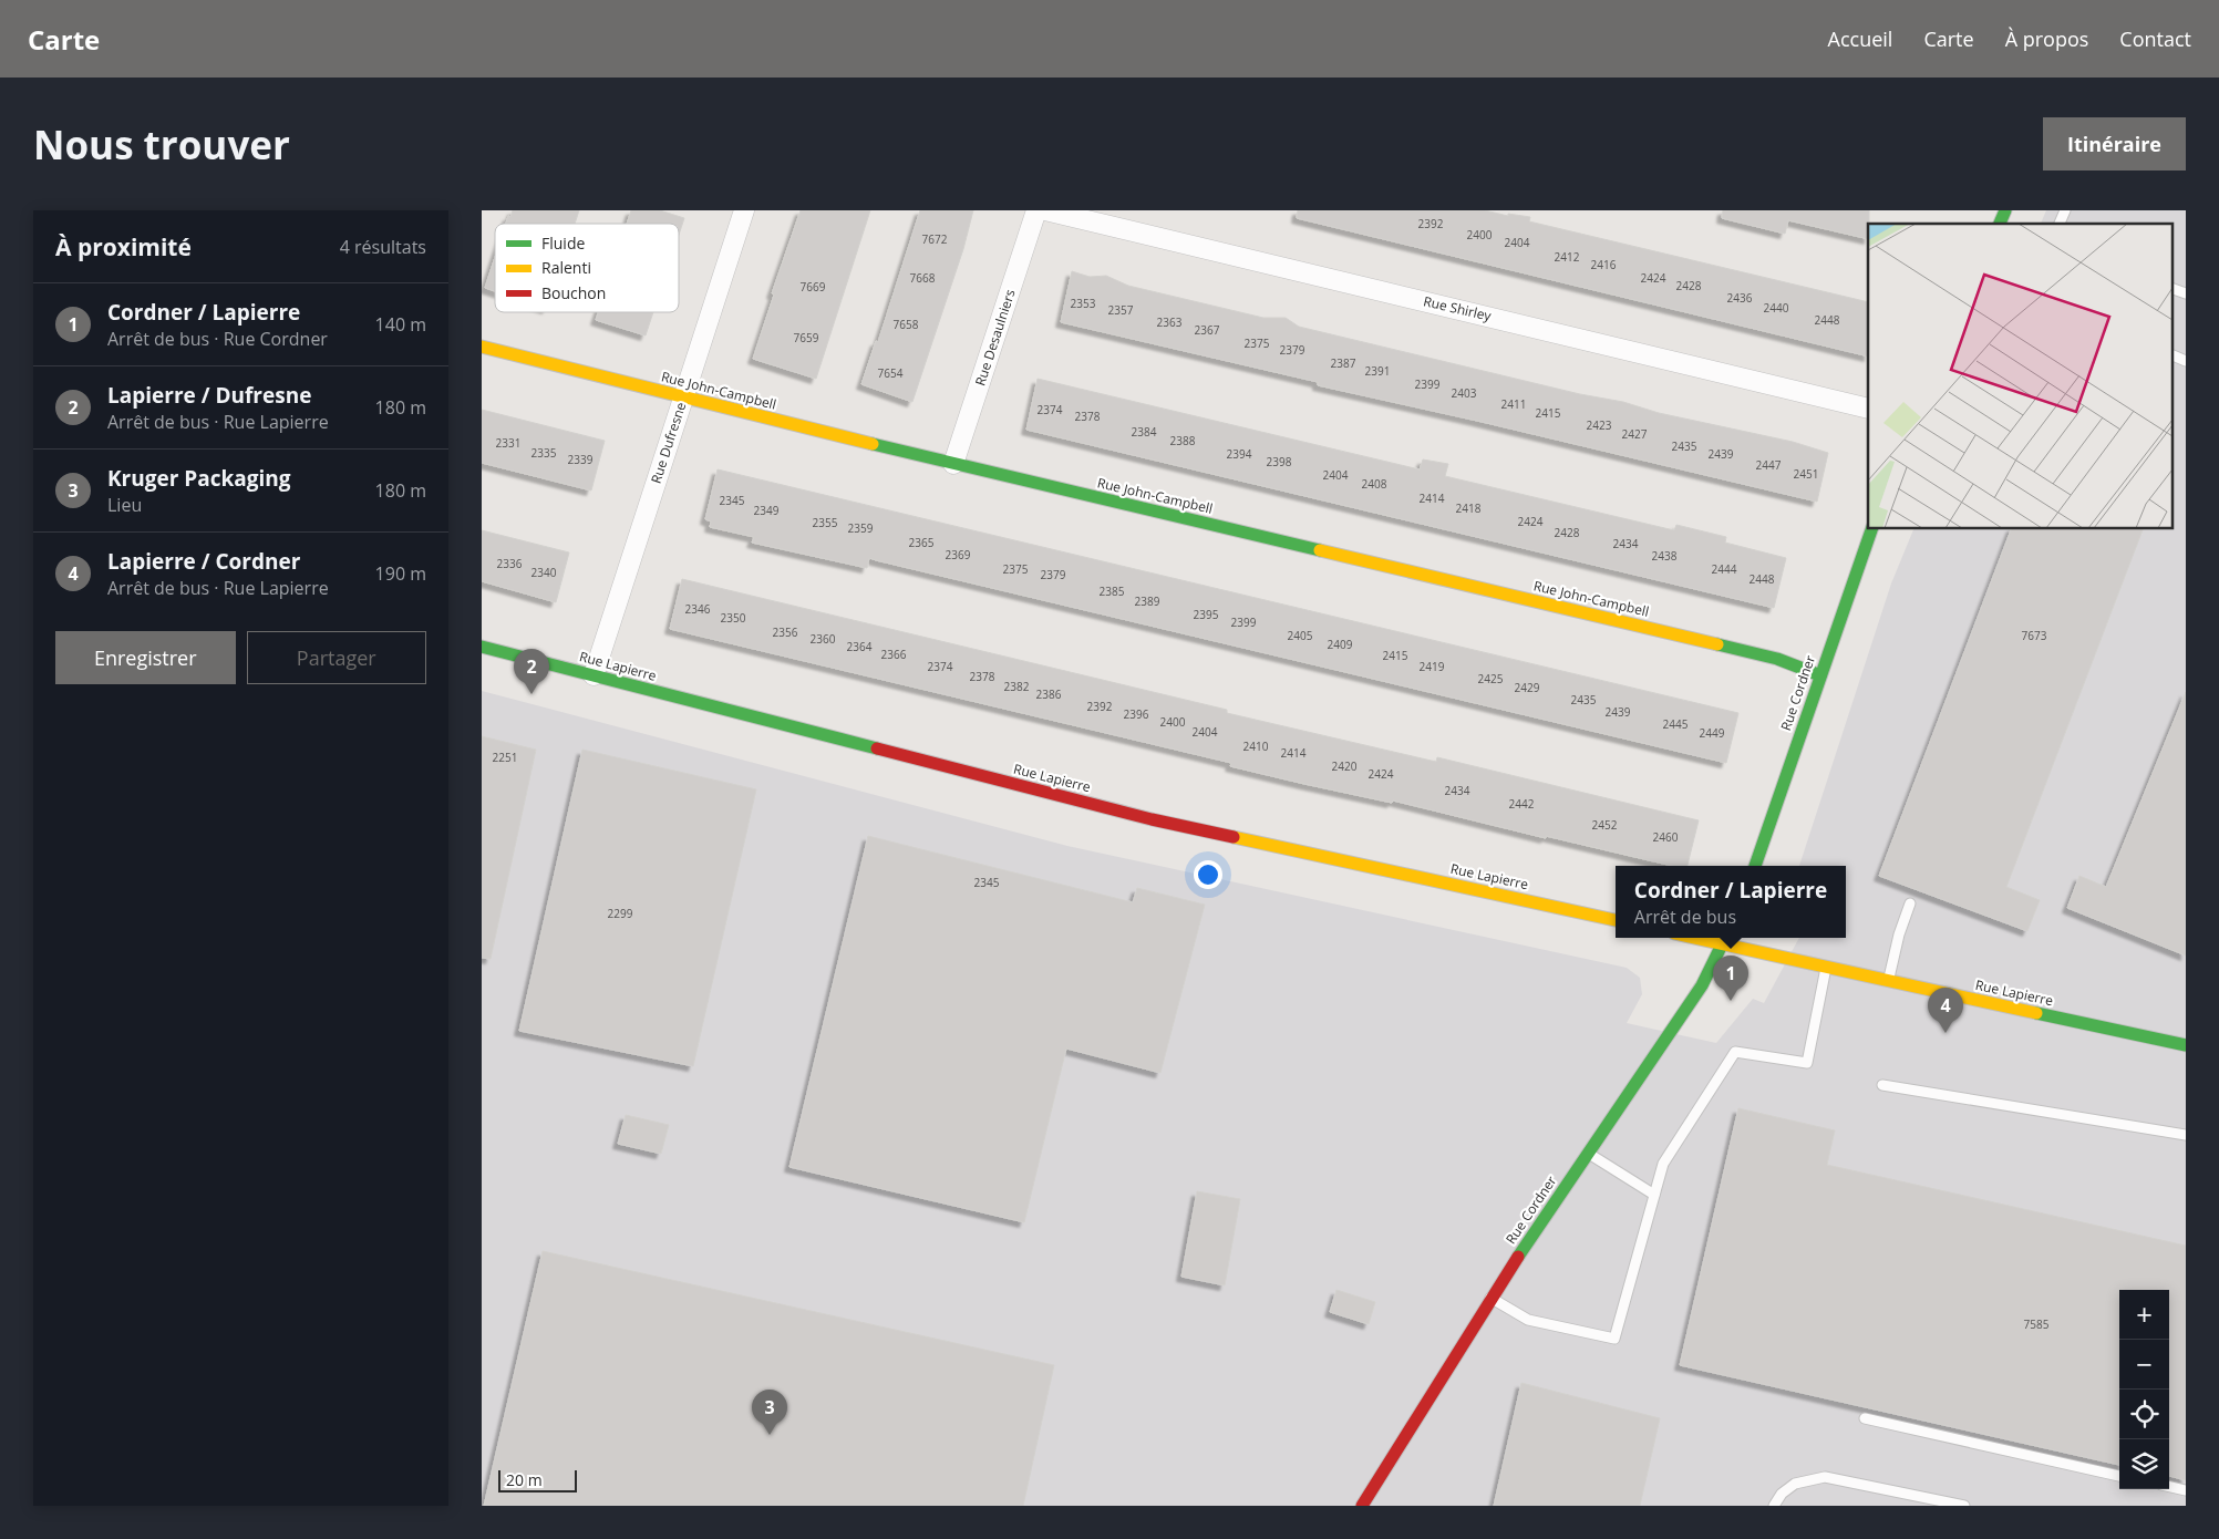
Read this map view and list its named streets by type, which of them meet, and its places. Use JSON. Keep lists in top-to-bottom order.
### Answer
{
  "streets": {
    "street": [
      "Rue Shirley",
      "Rue Desaulniers",
      "Rue John-Campbell",
      "Rue Dufresne",
      "Rue Lapierre",
      "Rue Cordner"
    ]
  },
  "crossings": [
    ["Rue Desaulniers", "Rue John-Campbell"],
    ["Rue John-Campbell", "Rue Dufresne"],
    ["Rue John-Campbell", "Rue Cordner"],
    ["Rue Dufresne", "Rue Lapierre"],
    ["Rue Lapierre", "Rue Cordner"]
  ],
  "house_numbers": [
    "2392",
    "2400",
    "7672",
    "2404",
    "2412",
    "2416",
    "7668",
    "2424",
    "2428",
    "7669",
    "2436",
    "2353",
    "2440",
    "2357",
    "2448",
    "2363",
    "7658",
    "2367",
    "7659",
    "2375",
    "2379",
    "2387",
    "2391",
    "7654",
    "2399",
    "2403",
    "2411",
    "2374",
    "2415",
    "2378",
    "2423",
    "2384",
    "2427",
    "2388",
    "2331",
    "2435",
    "2335",
    "2394",
    "2439",
    "2339",
    "2398",
    "2447",
    "2451",
    "2404",
    "2408",
    "2414",
    "2345",
    "2418",
    "2349",
    "2424",
    "2355",
    "2359",
    "2428",
    "2365",
    "2434",
    "2369",
    "2438",
    "2336",
    "2375",
    "2444",
    "2340",
    "2379",
    "2448",
    "2385",
    "2389",
    "2346",
    "2395",
    "2350",
    "2399",
    "2356",
    "2405",
    "7673",
    "2360",
    "2409",
    "2364",
    "2366",
    "2415",
    "2374",
    "2419",
    "2378",
    "2425",
    "2382",
    "2429",
    "2386",
    "2435",
    "2392",
    "2439",
    "2396",
    "2400",
    "2445",
    "2404",
    "2449",
    "2410",
    "2414",
    "2251",
    "2420",
    "2424",
    "2434",
    "2442",
    "2452",
    "2460",
    "2345",
    "2299",
    "7585"
  ],
  "legend": ["Fluide", "Ralenti", "Bouchon"],
  "scale_bar": "20 m",
  "page": {
    "header": "Carte",
    "nav": [
      "Accueil",
      "Carte",
      "À propos",
      "Contact"
    ],
    "buttons": [
      "Itinéraire",
      ["Enregistrer", "Partager"]
    ],
    "title": "Nous trouver",
    "heading": ["À proximité", "4 résultats"],
    "list": [
      {
        "mark": "1",
        "name": "Cordner / Lapierre",
        "note": "Arrêt de bus · Rue Cordner",
        "value": "140 m"
      },
      {
        "mark": "2",
        "name": "Lapierre / Dufresne",
        "note": "Arrêt de bus · Rue Lapierre",
        "value": "180 m"
      },
      {
        "mark": "3",
        "name": "Kruger Packaging",
        "note": "Lieu",
        "value": "180 m"
      },
      {
        "mark": "4",
        "name": "Lapierre / Cordner",
        "note": "Arrêt de bus · Rue Lapierre",
        "value": "190 m"
      }
    ],
    "pins": [
      "2",
      "1",
      "4",
      "3"
    ],
    "popup": ["Cordner / Lapierre", "Arrêt de bus"],
    "map_buttons": ["+", "−"],
    "scale": "20 m"
  }
}
